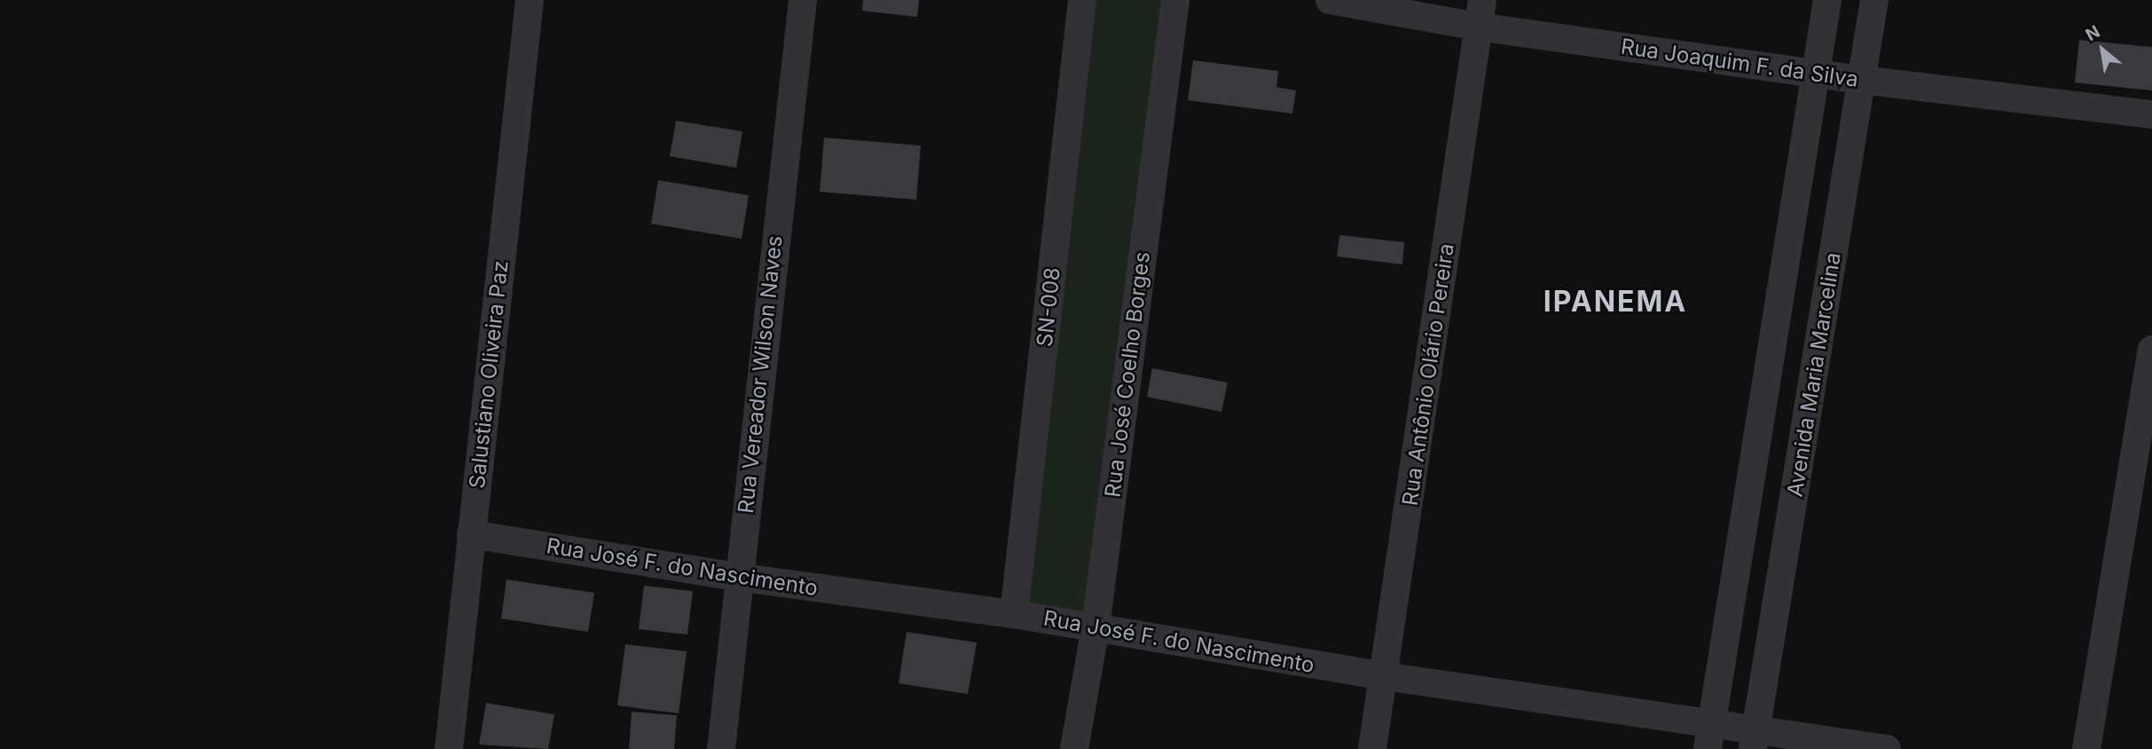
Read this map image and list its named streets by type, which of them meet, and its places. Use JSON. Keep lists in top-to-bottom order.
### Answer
{
  "streets": {
    "street": [
      "Rua Joaquim F. da Silva",
      "SN-008",
      "Salustiano Oliveira Paz",
      "Rua Vereador Wilson Naves",
      "Rua José Coelho Borges",
      "Rua Antônio Olário Pereira",
      "Avenida Maria Marcelina",
      "Rua José F. do Nascimento"
    ]
  },
  "crossings": [
    ["Rua Joaquim F. da Silva", "Rua Antônio Olário Pereira"],
    ["Rua Joaquim F. da Silva", "Avenida Maria Marcelina"],
    ["SN-008", "Rua José F. do Nascimento"],
    ["Salustiano Oliveira Paz", "Rua José F. do Nascimento"],
    ["Rua Vereador Wilson Naves", "Rua José F. do Nascimento"],
    ["Rua José Coelho Borges", "Rua José F. do Nascimento"],
    ["Rua Antônio Olário Pereira", "Rua José F. do Nascimento"],
    ["Avenida Maria Marcelina", "Rua José F. do Nascimento"]
  ],
  "districts": ["IPANEMA"],
  "north": "top left"
}
